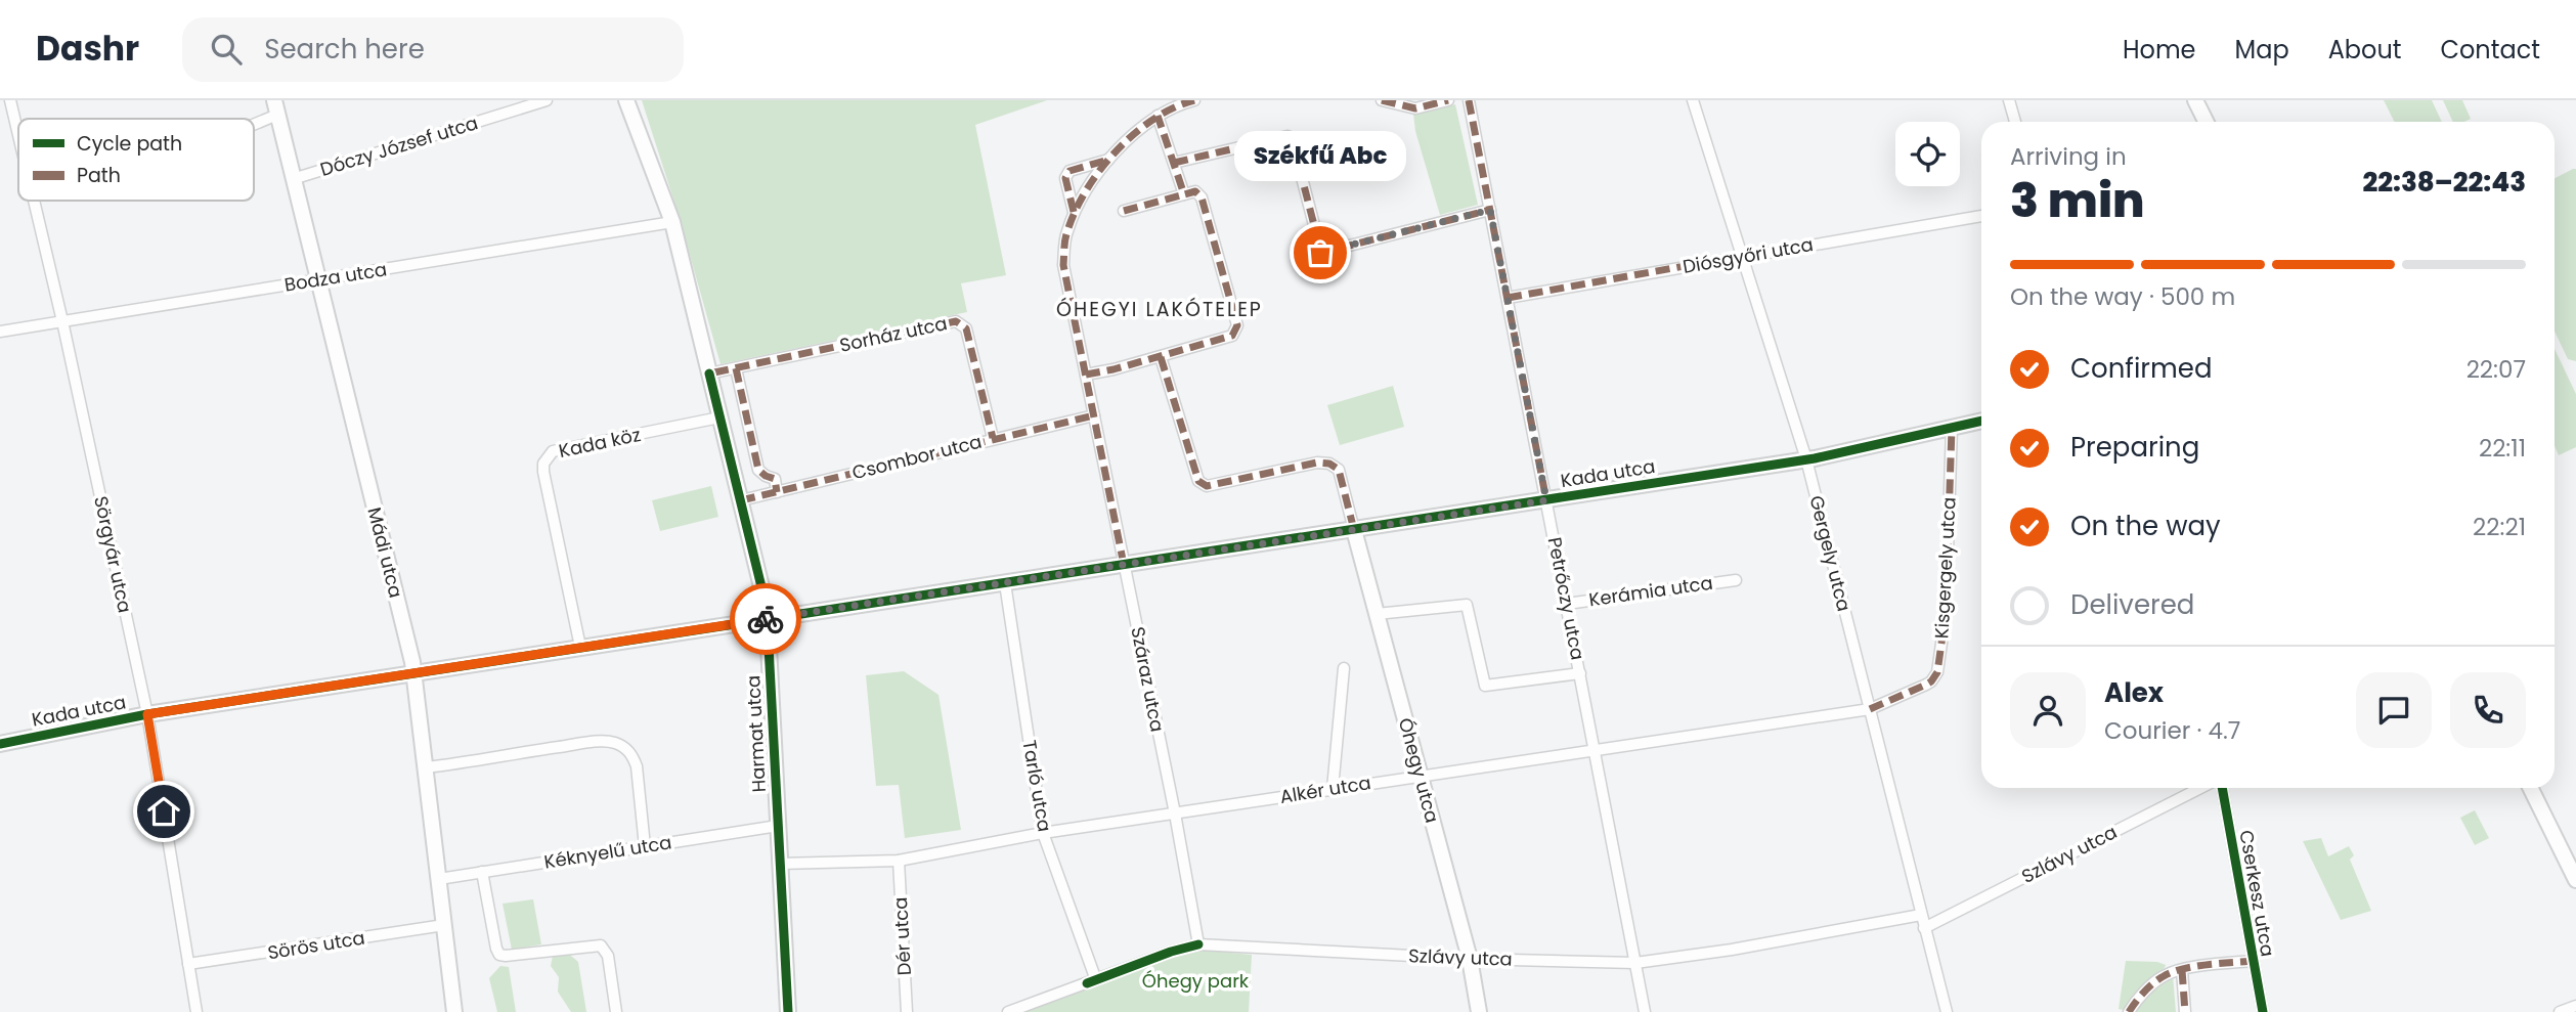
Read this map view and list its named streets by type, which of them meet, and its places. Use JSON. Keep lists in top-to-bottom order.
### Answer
{
  "streets": {
    "street": [
      "Dóczy József utca",
      "Diósgyőri utca",
      "Bodza utca",
      "Sorház utca",
      "Kada köz",
      "Csombor utca",
      "Kada utca",
      "Mádi utca",
      "Gergely utca",
      "Sörgyár utca",
      "Kisgergely utca",
      "Kerámia utca",
      "Petrőczy utca",
      "Száraz utca",
      "Harmat utca",
      "Óhegy utca",
      "Tarló utca",
      "Alkér utca",
      "Kéknyelű utca",
      "Szlávy utca",
      "Cserkesz utca",
      "Dér utca",
      "Sörös utca"
    ]
  },
  "crossings": [
    ["Dóczy József utca", "Mádi utca"],
    ["Diósgyőri utca", "Gergely utca"],
    ["Diósgyőri utca", "Petrőczy utca"],
    ["Bodza utca", "Mádi utca"],
    ["Bodza utca", "Sörgyár utca"],
    ["Bodza utca", "Harmat utca"],
    ["Sorház utca", "Csombor utca"],
    ["Sorház utca", "Harmat utca"],
    ["Kada köz", "Kada utca"],
    ["Kada köz", "Harmat utca"],
    ["Csombor utca", "Száraz utca"],
    ["Csombor utca", "Harmat utca"],
    ["Kada utca", "Mádi utca"],
    ["Kada utca", "Gergely utca"],
    ["Kada utca", "Sörgyár utca"],
    ["Kada utca", "Kisgergely utca"],
    ["Kada utca", "Petrőczy utca"],
    ["Kada utca", "Száraz utca"],
    ["Kada utca", "Harmat utca"],
    ["Kada utca", "Óhegy utca"],
    ["Kada utca", "Tarló utca"],
    ["Mádi utca", "Kéknyelű utca"],
    ["Mádi utca", "Sörös utca"],
    ["Gergely utca", "Kisgergely utca"],
    ["Gergely utca", "Alkér utca"],
    ["Gergely utca", "Szlávy utca"],
    ["Sörgyár utca", "Sörös utca"],
    ["Kisgergely utca", "Alkér utca"],
    ["Kerámia utca", "Petrőczy utca"],
    ["Petrőczy utca", "Alkér utca"],
    ["Petrőczy utca", "Szlávy utca"],
    ["Száraz utca", "Alkér utca"],
    ["Száraz utca", "Szlávy utca"],
    ["Harmat utca", "Alkér utca"],
    ["Harmat utca", "Kéknyelű utca"],
    ["Óhegy utca", "Alkér utca"],
    ["Óhegy utca", "Szlávy utca"],
    ["Tarló utca", "Alkér utca"],
    ["Tarló utca", "Szlávy utca"],
    ["Alkér utca", "Dér utca"]
  ],
  "districts": ["ÓHEGYI LAKÓTELEP"],
  "parks": ["Óhegy park"],
  "places": ["Székfű Abc"],
  "legend": ["Cycle path", "Path"],
  "page": {
    "header": "Dashr",
    "search": "Search here",
    "nav": [
      "Home",
      "Map",
      "About",
      "Contact"
    ],
    "heading": ["3 min", "Arriving in", "22:38–22:43"],
    "panel": ["Alex", "Courier · 4.7"],
    "bubble": "Székfű Abc",
    "bar": "On the way · 500 m",
    "list": [
      ["Confirmed", "22:07"],
      ["Preparing", "22:11"],
      ["On the way", "22:21"],
      "Delivered"
    ]
  }
}
